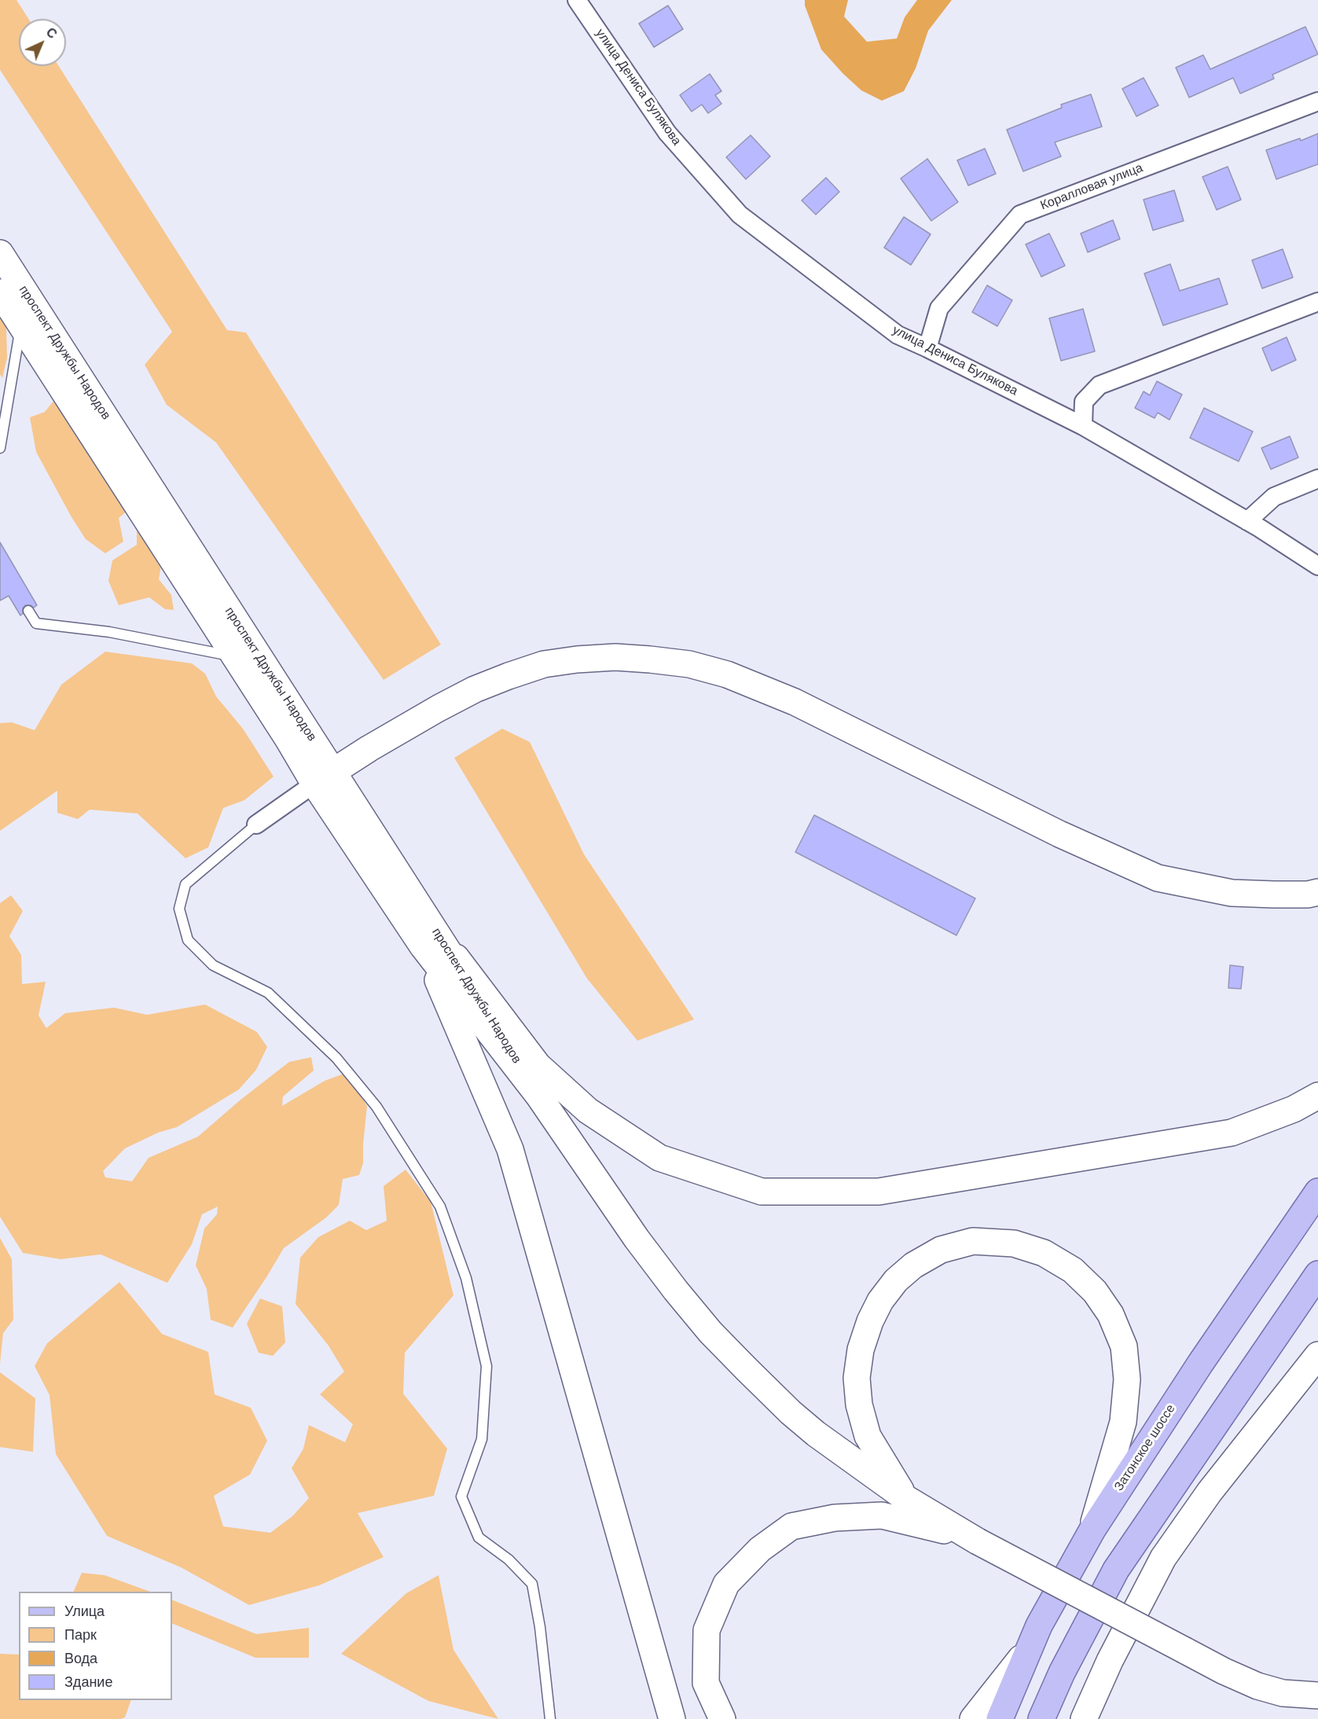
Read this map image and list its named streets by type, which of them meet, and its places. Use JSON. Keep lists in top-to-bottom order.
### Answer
{
  "streets": {
    "main road": ["проспект Дружбы Народов", "Затонское шоссе"],
    "street": ["улица Дениса Булякова", "Коралловая улица"]
  },
  "crossings": [
    ["улица Дениса Булякова", "Коралловая улица"]
  ],
  "legend": [
    "Улица",
    "Парк",
    "Вода",
    "Здание"
  ],
  "north": "top right"
}
